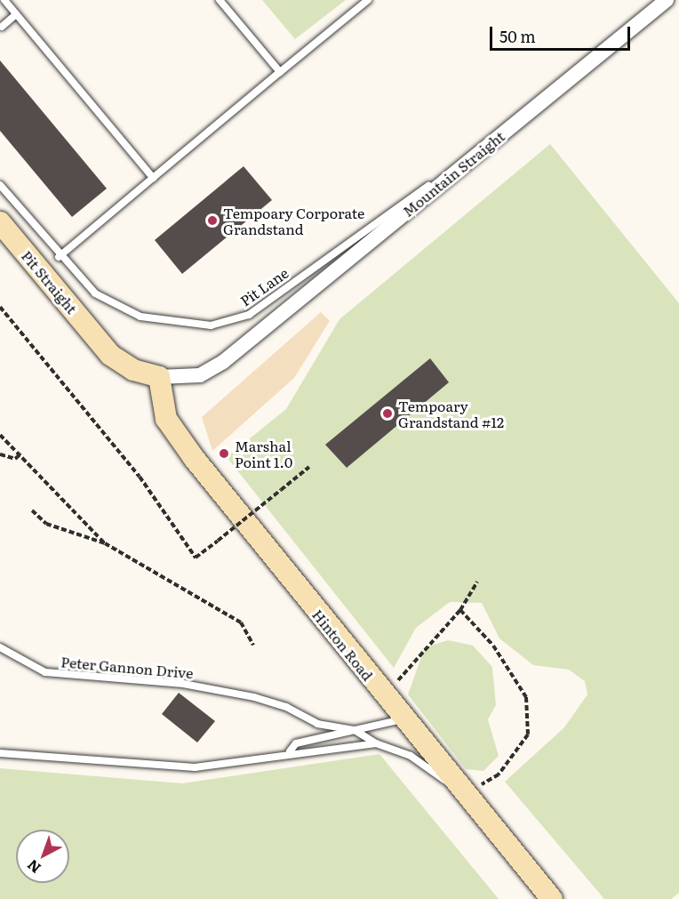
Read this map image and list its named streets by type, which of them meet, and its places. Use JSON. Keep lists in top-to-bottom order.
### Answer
{
  "streets": {
    "street": ["Mountain Straight", "Pit Straight", "Hinton Road"],
    "lane": ["Pit Lane", "Peter Gannon Drive"]
  },
  "crossings": [
    ["Mountain Straight", "Pit Straight"],
    ["Mountain Straight", "Pit Lane"],
    ["Mountain Straight", "Hinton Road"],
    ["Pit Straight", "Hinton Road"],
    ["Hinton Road", "Peter Gannon Drive"]
  ],
  "places": ["Tempoary Corporate Grandstand", "Tempoary Grandstand #12", "Marshal Point 1.0"],
  "scale_bar": "50 m",
  "north": "bottom left"
}
